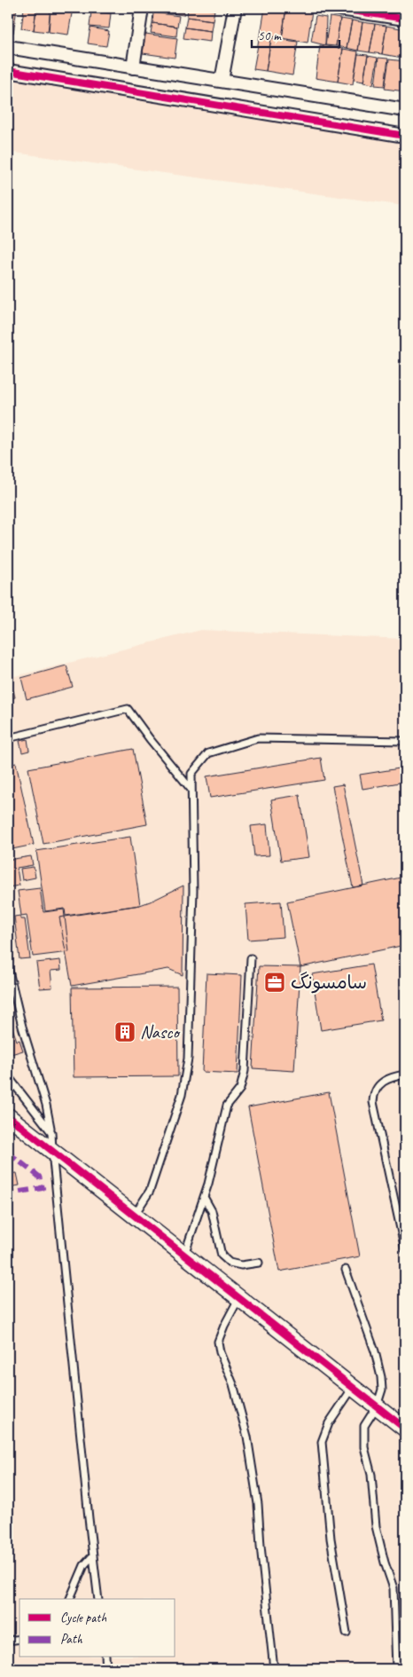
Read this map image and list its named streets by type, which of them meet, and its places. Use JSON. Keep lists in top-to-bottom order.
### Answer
{
  "places": {
    "office": ["سامسونگ"],
    "building": ["Nasco"]
  },
  "legend": ["Cycle path", "Path"],
  "scale_bar": "50 m"
}
